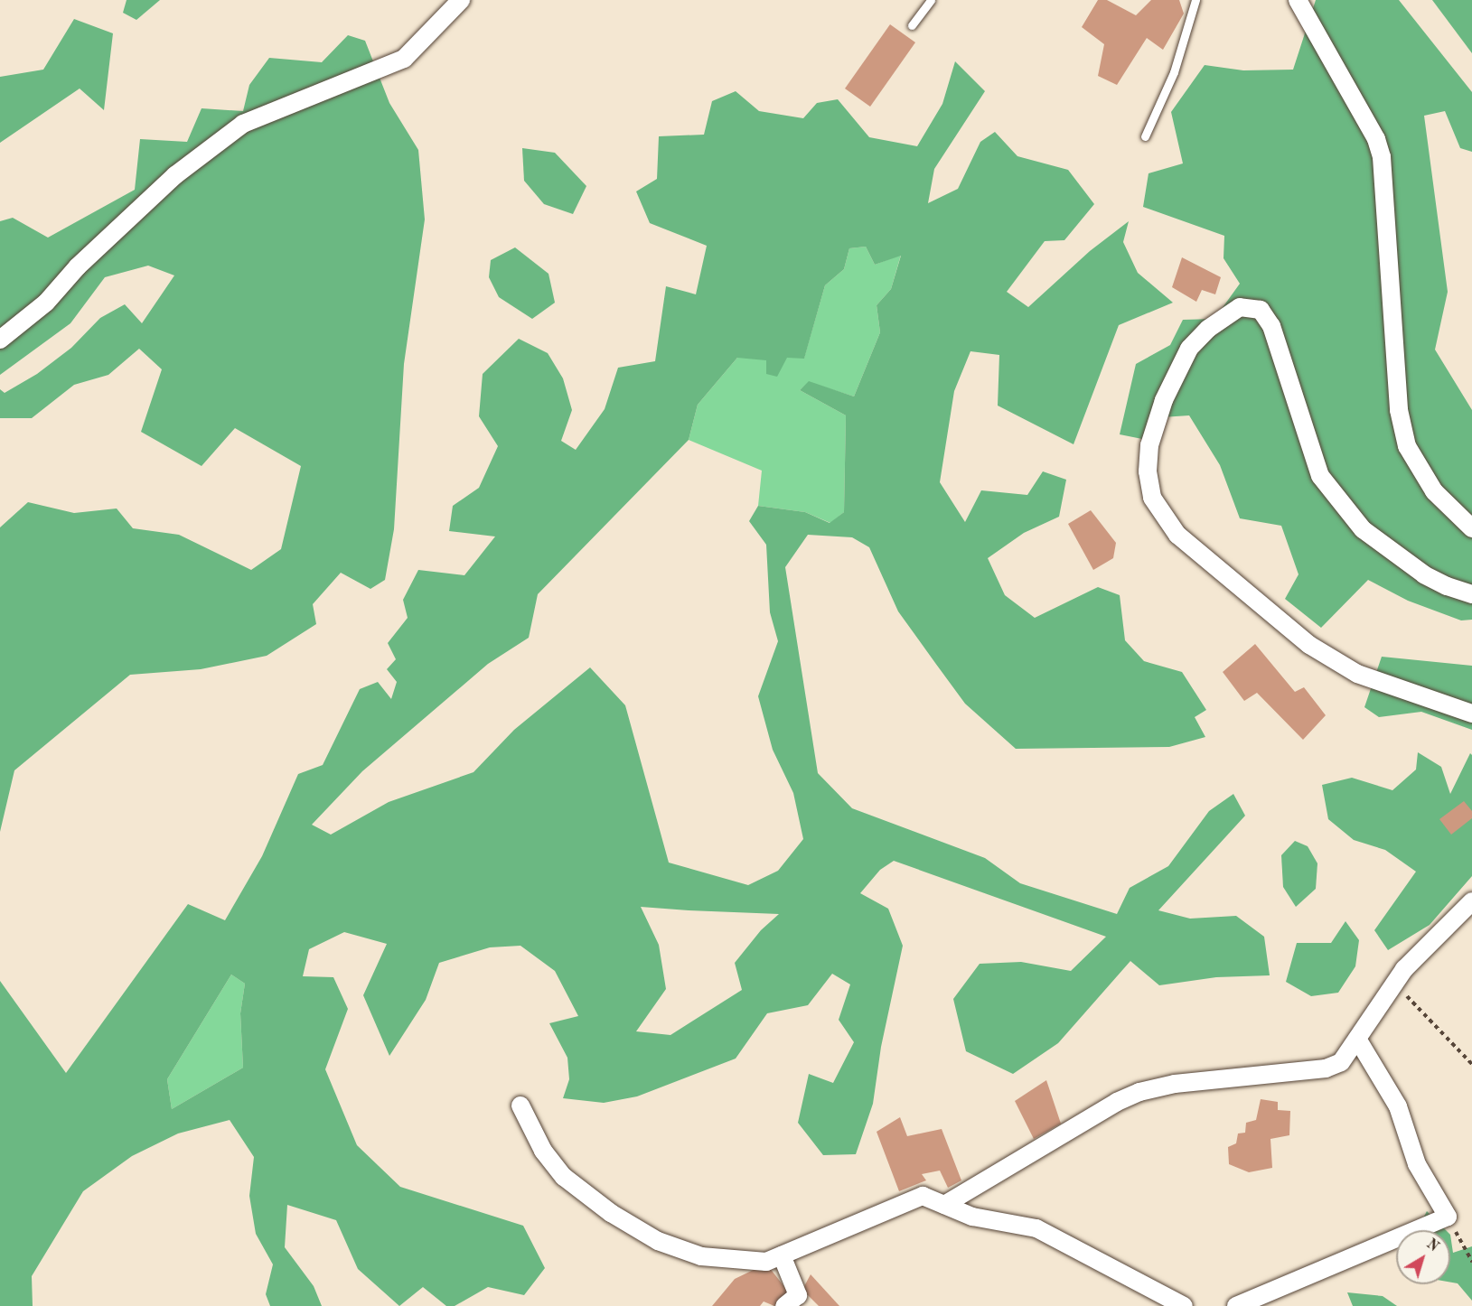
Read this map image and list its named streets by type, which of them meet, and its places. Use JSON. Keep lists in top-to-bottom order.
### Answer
{
  "north": "top right"
}
